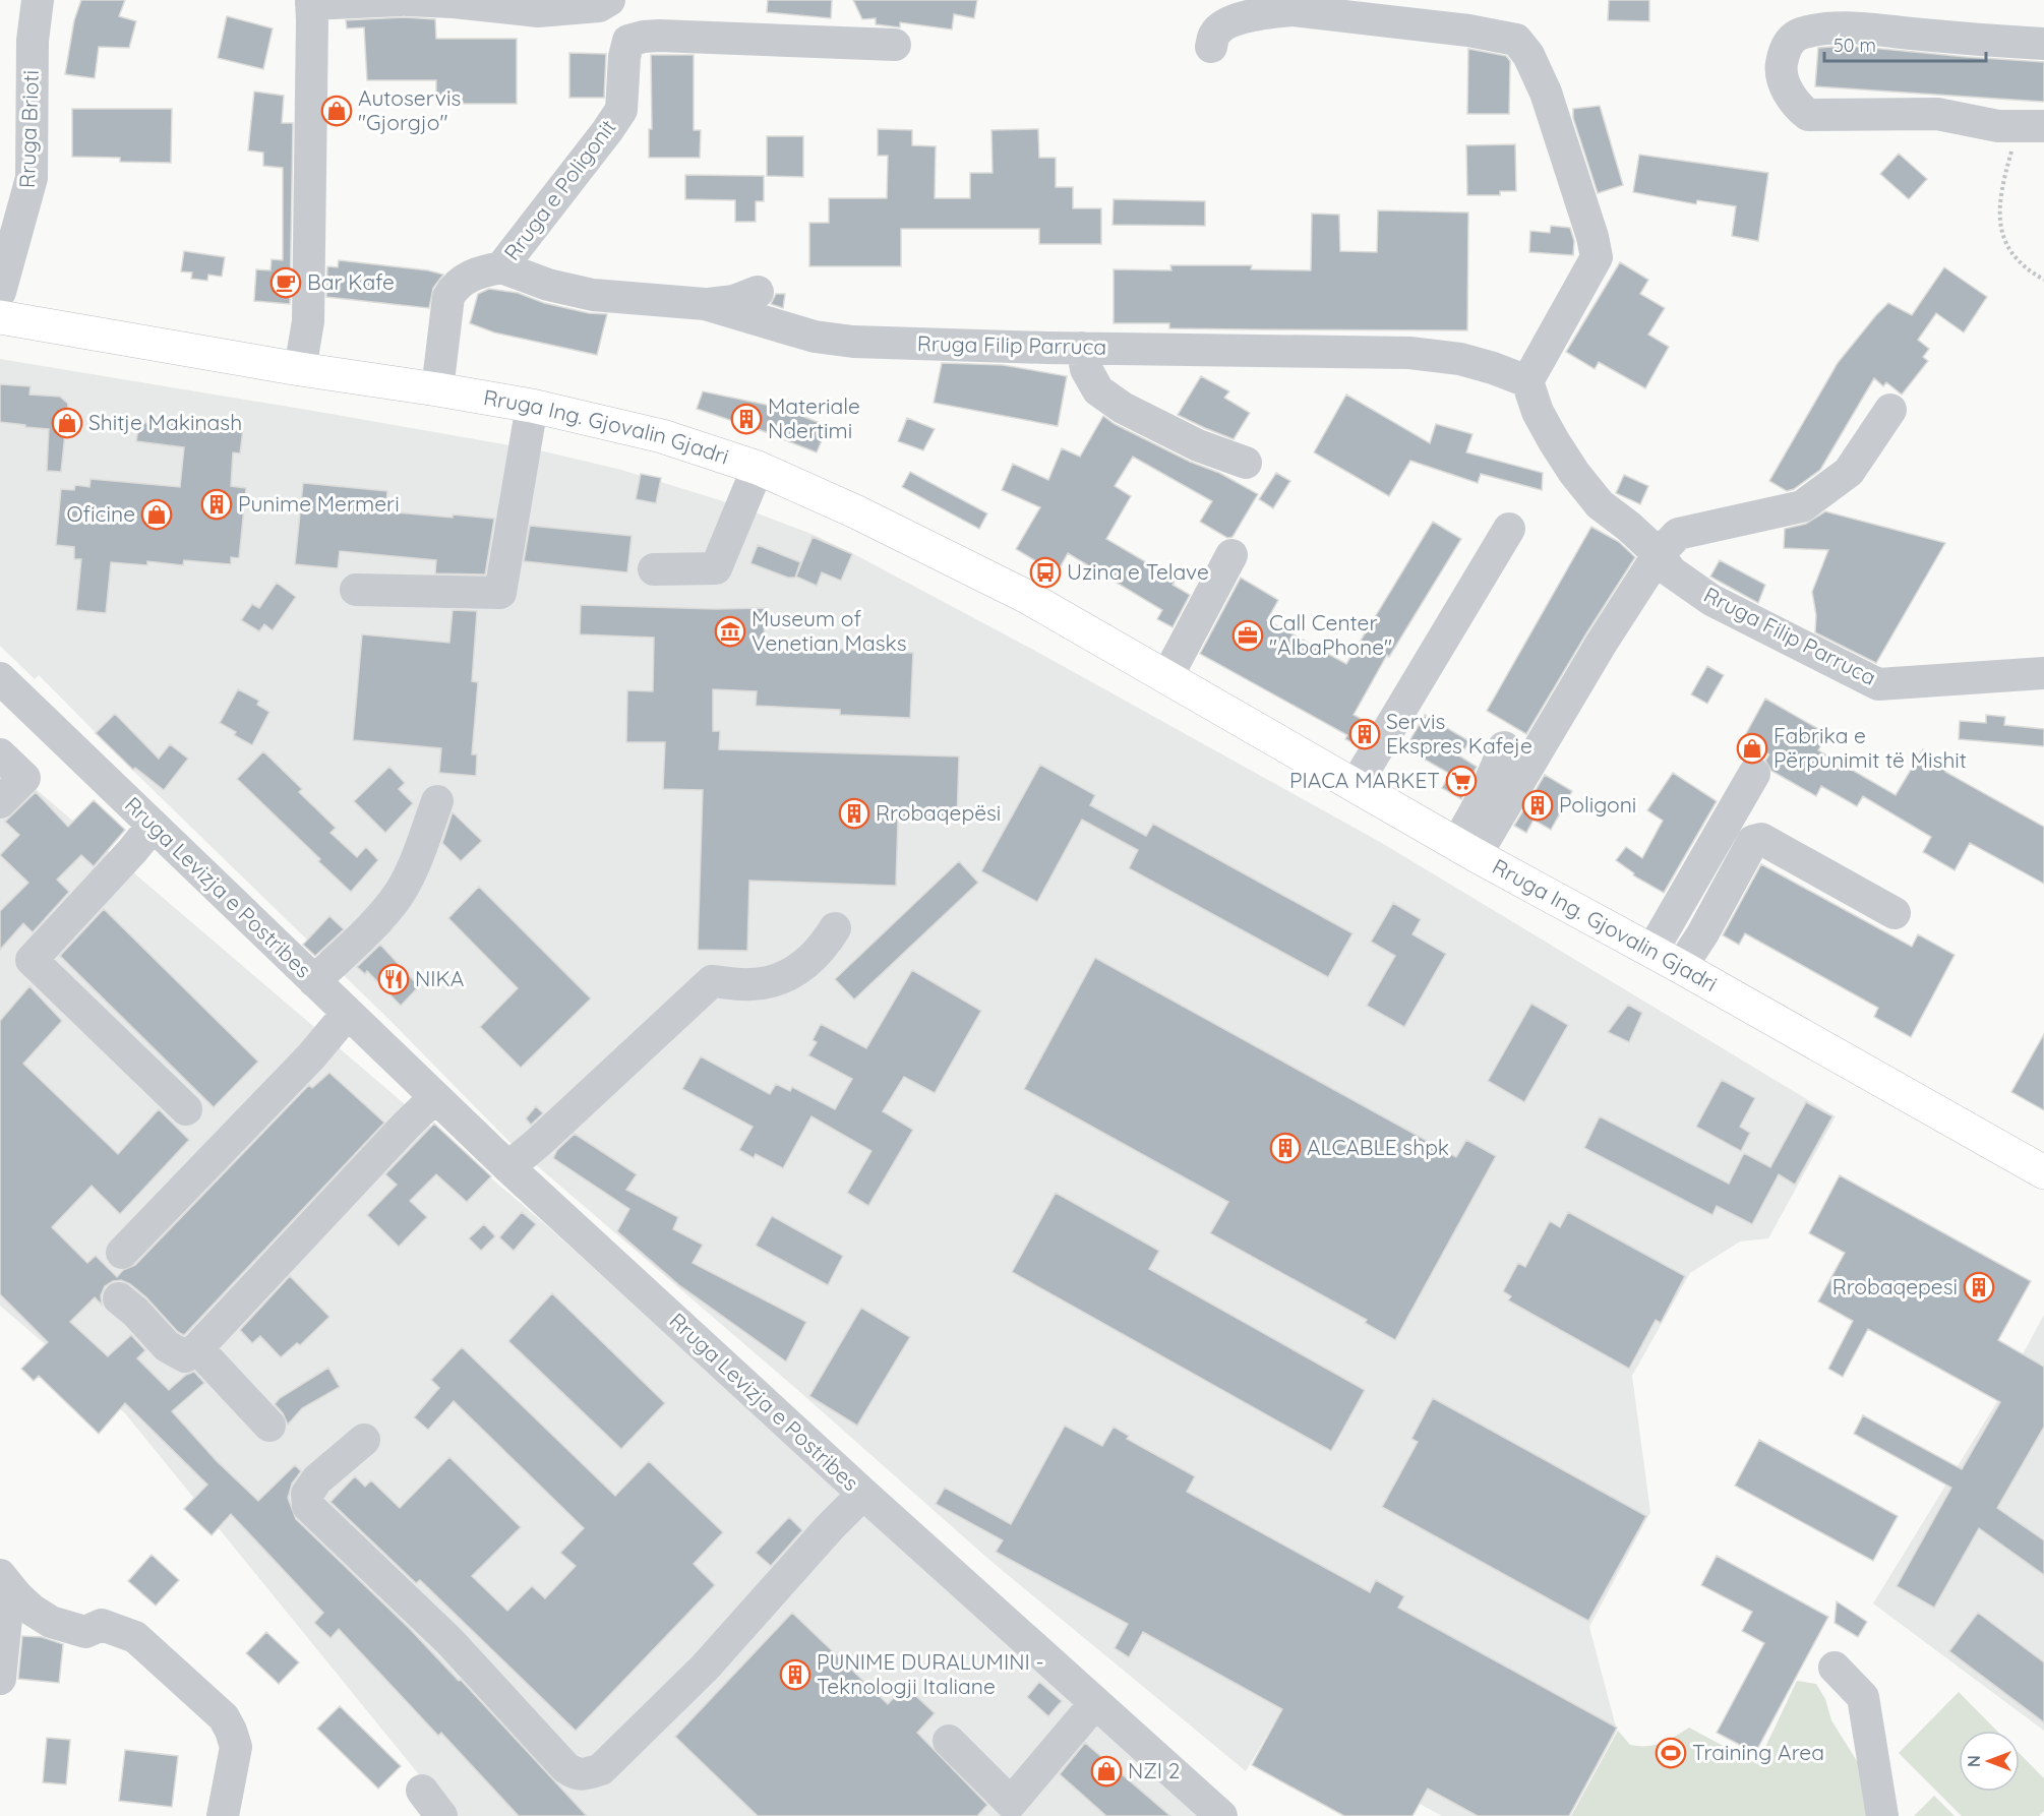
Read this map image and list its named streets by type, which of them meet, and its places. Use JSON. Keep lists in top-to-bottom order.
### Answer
{
  "streets": {
    "main road": ["Rruga Ing. Gjovalin Gjadri"],
    "street": [
      "Rruga Brioti",
      "Rruga e Poligonit",
      "Rruga Filip Parruca",
      "Rruga Levizja e Postribes"
    ]
  },
  "crossings": [
    ["Rruga Brioti", "Rruga Ing. Gjovalin Gjadri"],
    ["Rruga e Poligonit", "Rruga Filip Parruca"],
    ["Rruga e Poligonit", "Rruga Ing. Gjovalin Gjadri"]
  ],
  "places": {
    "shop": [
      "Autoservis \"Gjorgjo\"",
      "Shitje Makinash",
      "Oficine",
      "Fabrika e Përpunimit të Mishit",
      "NZI 2"
    ],
    "cafe": ["Bar Kafe"],
    "building": [
      "Materiale Ndertimi",
      "Punime Mermeri",
      "Servis Ekspres Kafeje",
      "Poligoni",
      "Rrobaqepësi",
      "ALCABLE shpk",
      "Rrobaqepesi",
      "PUNIME DURALUMINI - Teknologji Italiane"
    ],
    "bus stop": ["Uzina e Telave"],
    "museum": ["Museum of Venetian Masks"],
    "office": ["Call Center \"AlbaPhone\""],
    "supermarket": ["PIACA MARKET"],
    "restaurant": ["NIKA"],
    "sports": ["Training Area"]
  },
  "scale_bar": "50 m",
  "north": "left"
}
